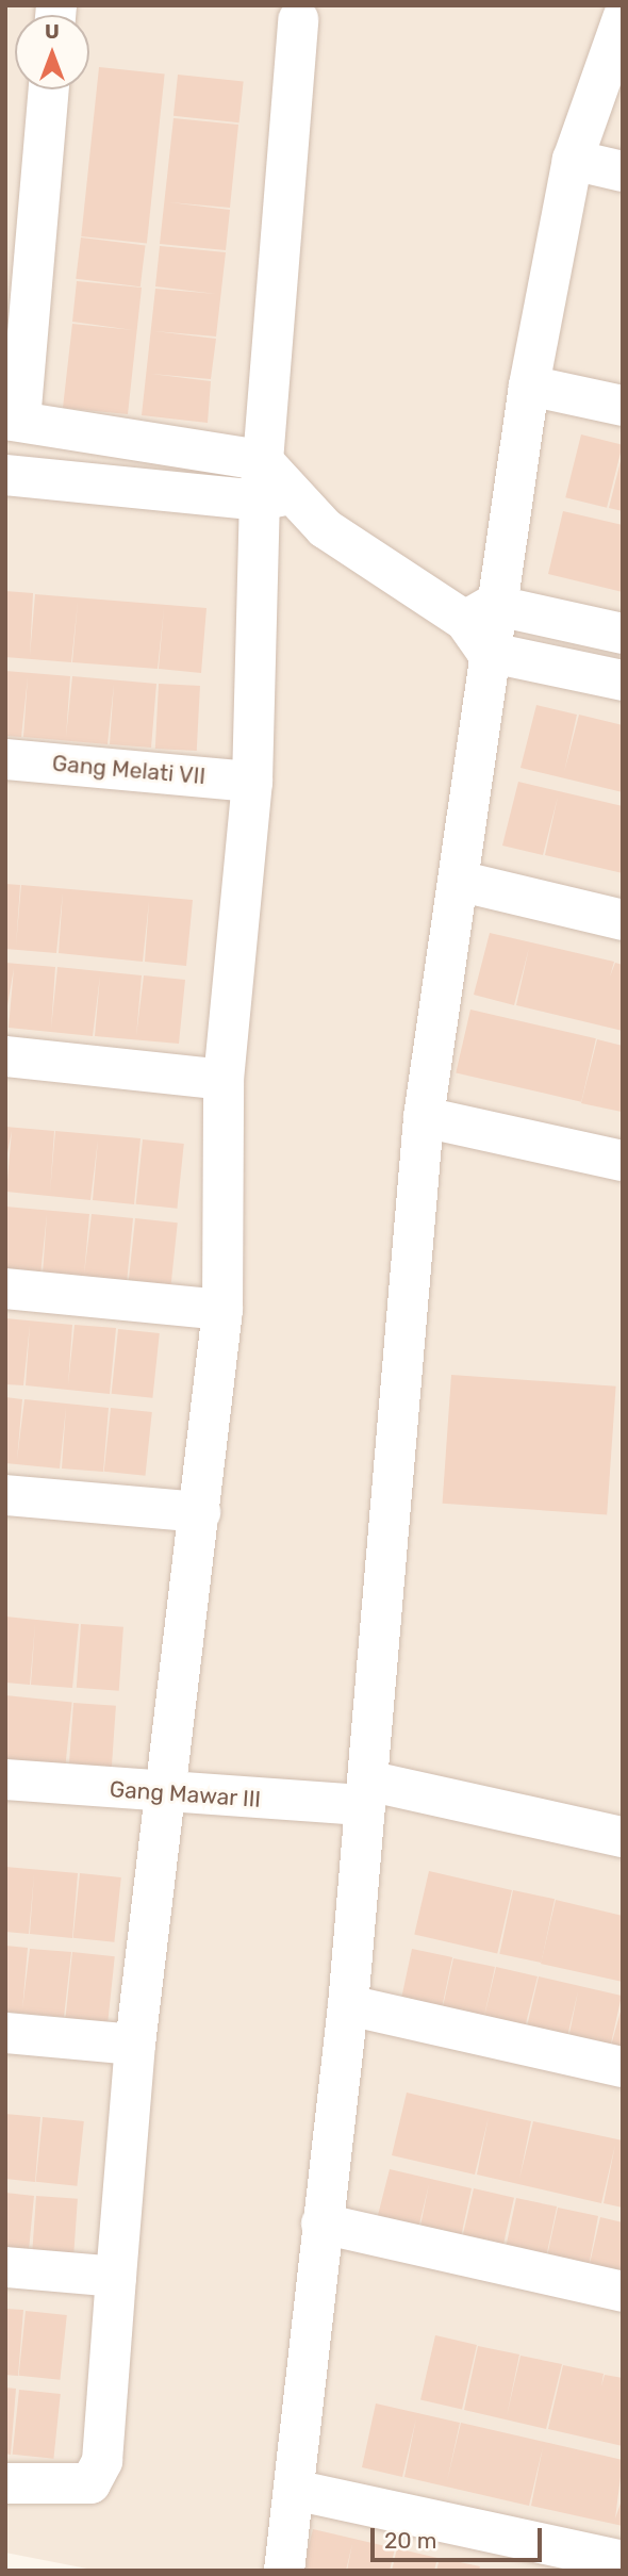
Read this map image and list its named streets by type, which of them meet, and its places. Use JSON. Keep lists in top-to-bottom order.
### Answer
{
  "streets": {
    "street": ["Gang Melati VII", "Gang Mawar III"]
  },
  "scale_bar": "20 m",
  "north": "top"
}
